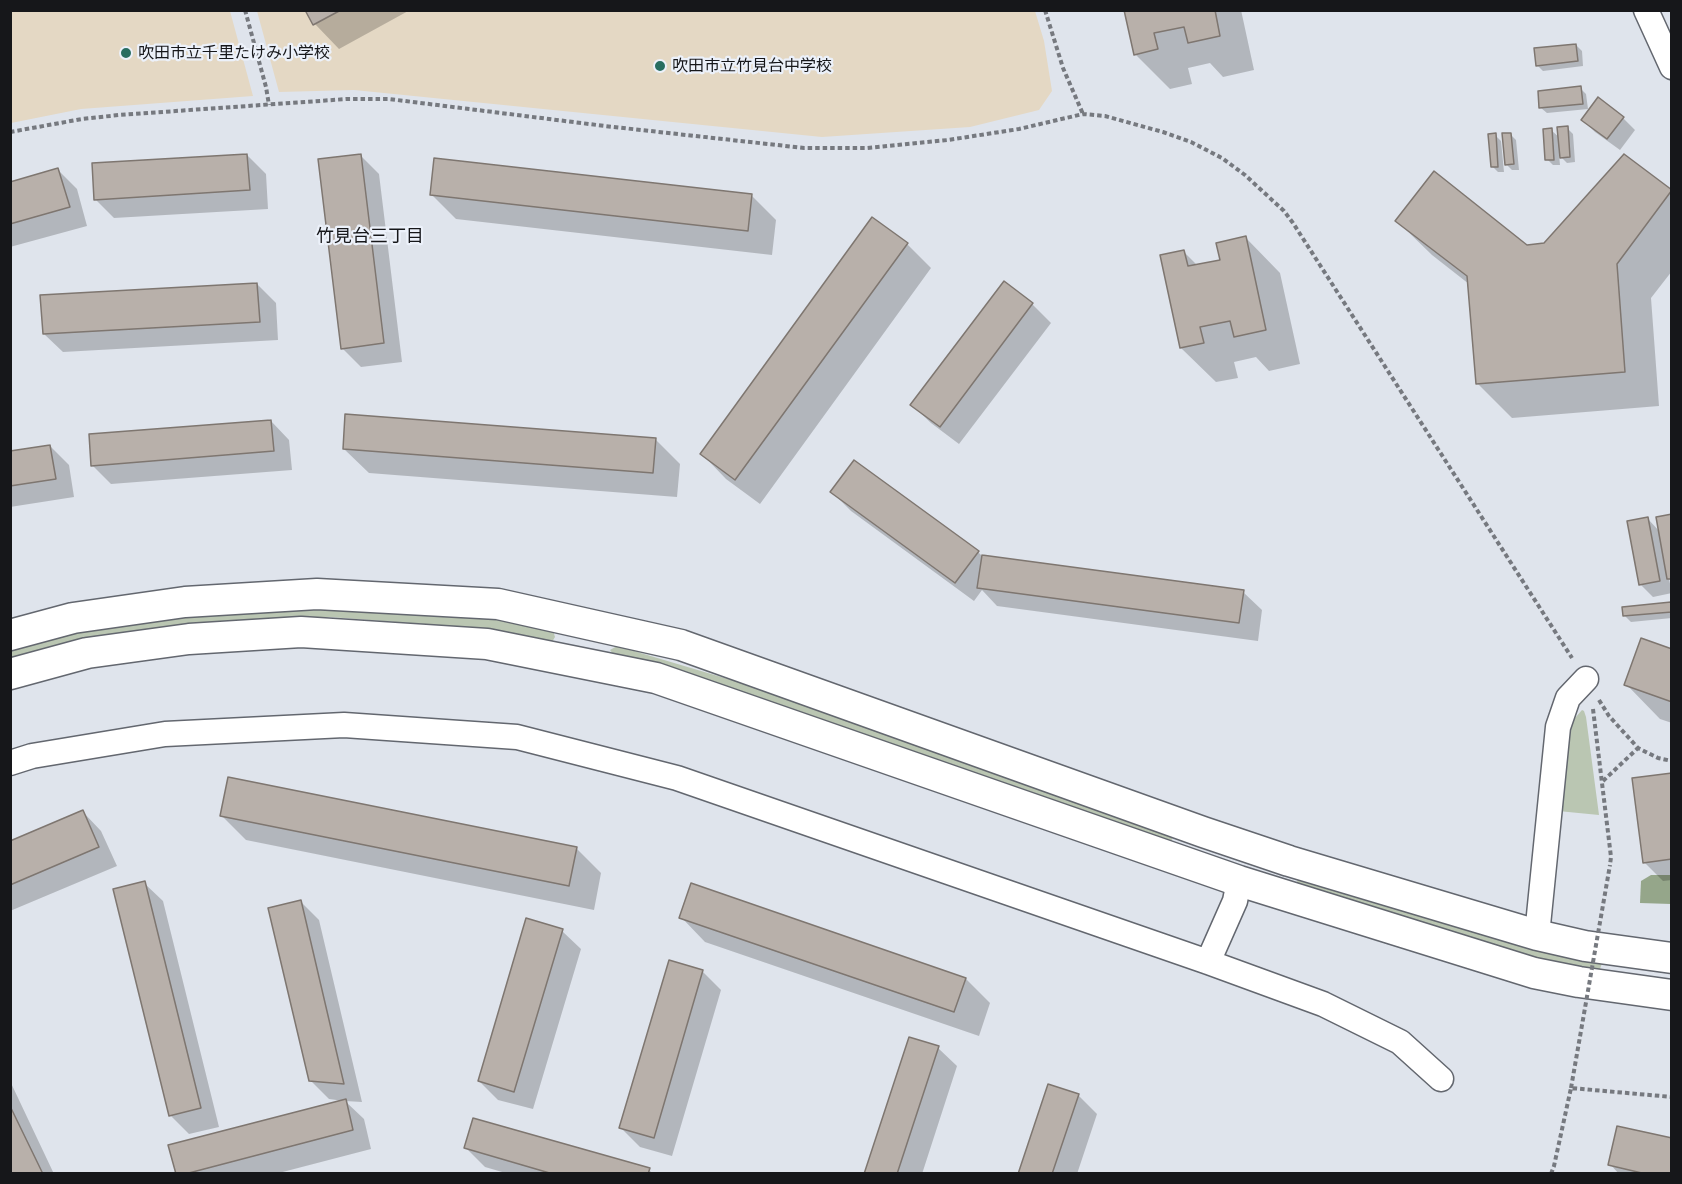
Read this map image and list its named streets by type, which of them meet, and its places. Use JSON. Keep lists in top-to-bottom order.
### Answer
{
  "districts": ["竹見台三丁目"],
  "places": ["吹田市立千里たけみ小学校", "吹田市立竹見台中学校"]
}
